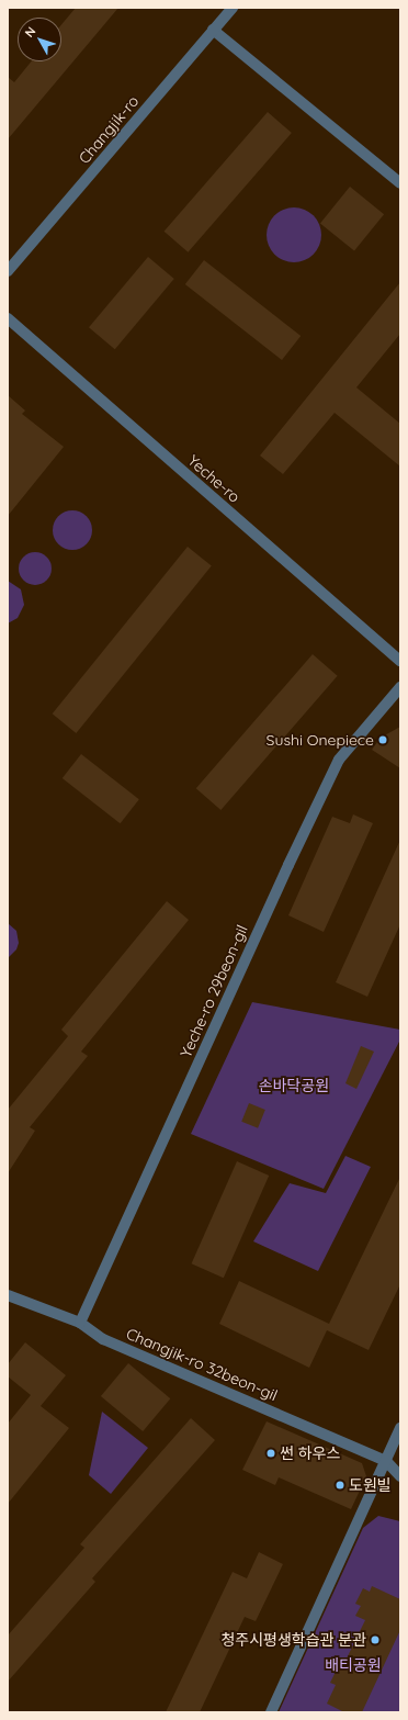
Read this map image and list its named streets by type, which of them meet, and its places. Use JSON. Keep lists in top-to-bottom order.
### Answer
{
  "streets": {
    "street": [
      "Changjik-ro",
      "Yeche-ro",
      "Yeche-ro 29beon-gil",
      "Changjik-ro 32beon-gil"
    ]
  },
  "crossings": [
    ["Yeche-ro 29beon-gil", "Changjik-ro 32beon-gil"]
  ],
  "parks": ["손바닥공원", "배티공원"],
  "places": [
    "Sushi Onepiece",
    "썬 하우스",
    "도원빌",
    "청주시평생학습관 분관"
  ],
  "north": "top left"
}
